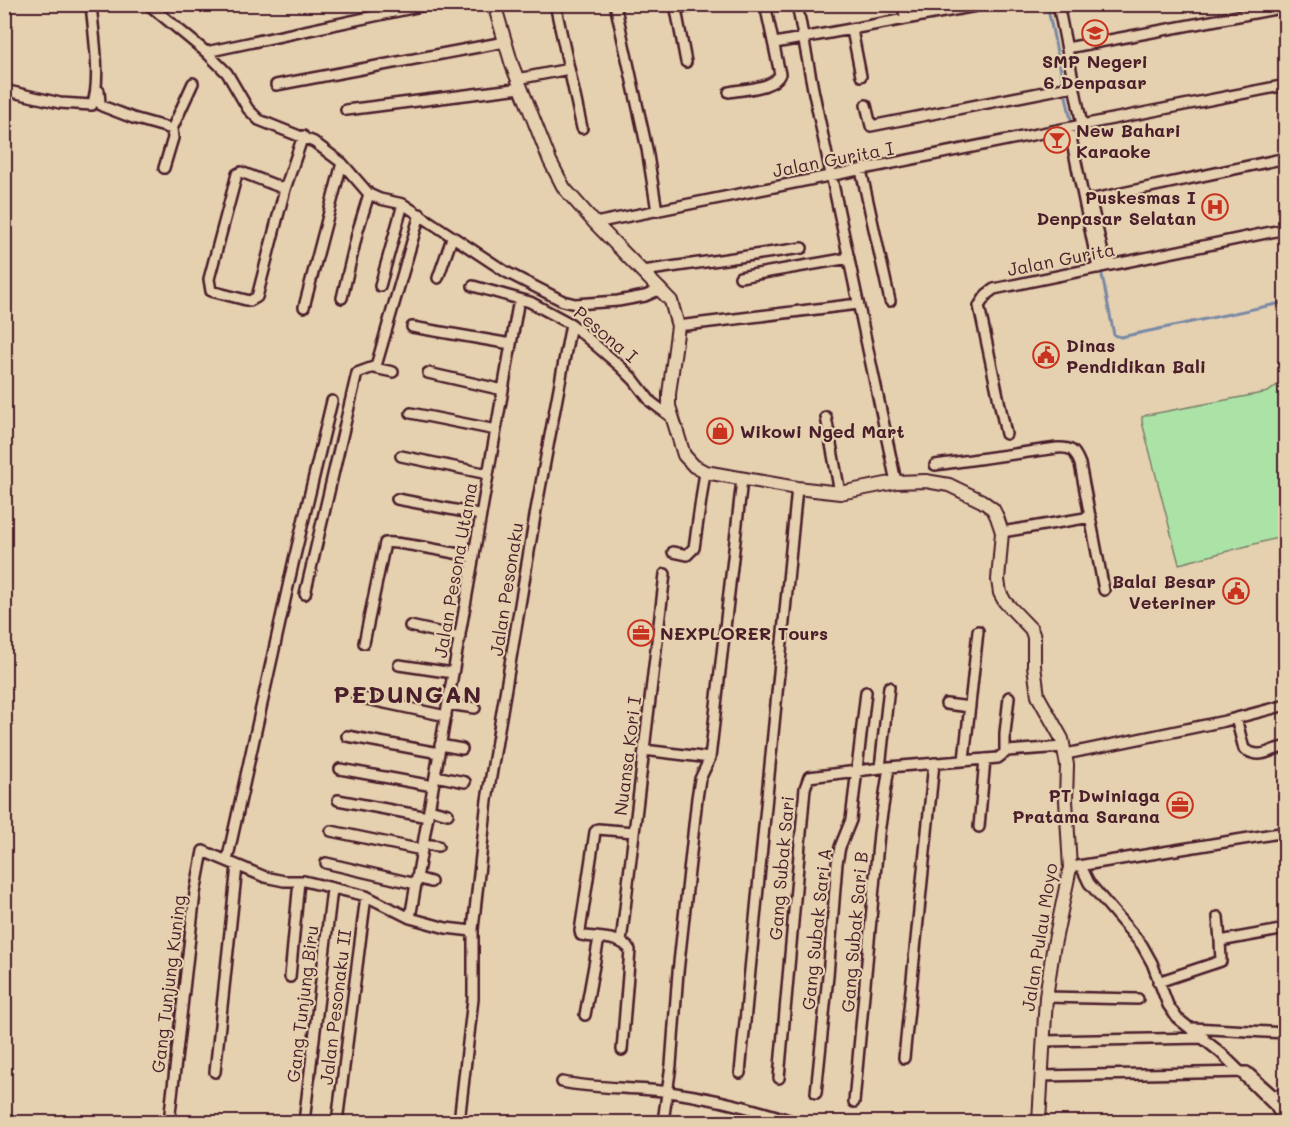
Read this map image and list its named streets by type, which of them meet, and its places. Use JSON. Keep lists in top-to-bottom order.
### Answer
{
  "streets": {
    "street": [
      "Jalan Gurita I",
      "Jalan Gurita",
      "Pesona I",
      "Jalan Pesona Utama",
      "Jalan Pesonaku",
      "Nuansa Kori I",
      "Gang Subak Sari",
      "Gang Subak Sari A",
      "Gang Subak Sari B",
      "Jalan Pulau Moyo",
      "Gang Tunjung Kuning",
      "Gang Tunjung Biru",
      "Jalan Pesonaku II"
    ]
  },
  "crossings": [
    ["Pesona I", "Jalan Pesona Utama"],
    ["Pesona I", "Jalan Pesonaku"],
    ["Gang Subak Sari", "Gang Subak Sari A"],
    ["Gang Subak Sari", "Gang Subak Sari B"],
    ["Gang Subak Sari", "Jalan Pulau Moyo"]
  ],
  "districts": ["PEDUNGAN"],
  "places": {
    "school or university": ["SMP Negeri 6 Denpasar"],
    "bar": ["New Bahari Karaoke"],
    "hospital": ["Puskesmas I Denpasar Selatan"],
    "public building": ["Dinas Pendidikan Bali", "Balai Besar Veteriner"],
    "shop": ["Wikowi Nged Mart"],
    "office": ["NEXPLORER Tours", "PT Dwiniaga Pratama Sarana"]
  }
}
